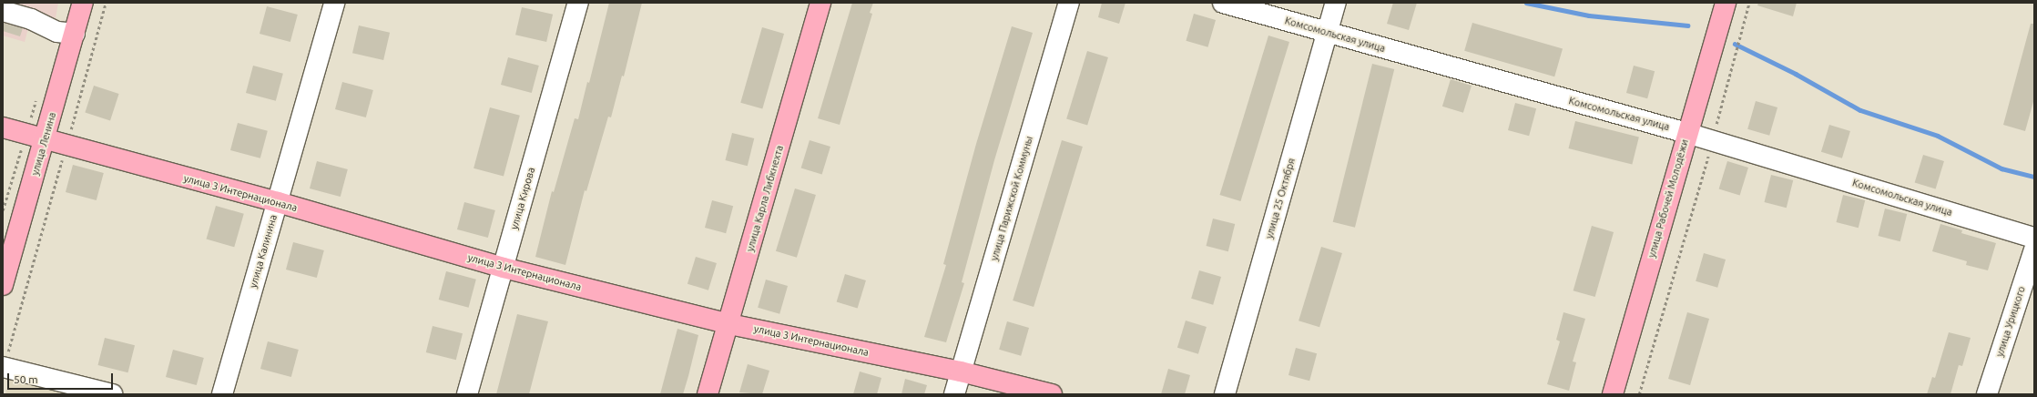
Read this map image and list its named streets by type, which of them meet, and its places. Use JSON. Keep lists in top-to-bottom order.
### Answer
{
  "streets": {
    "main road": [
      "улица Ленина",
      "улица 3 Интернационала",
      "улица Карла Либкнехта",
      "улица Рабочей Молодёжи"
    ],
    "street": [
      "Комсомольская улица",
      "улица Кирова",
      "улица Парижской Коммуны",
      "улица 25 Октября",
      "улица Калинина",
      "улица Урицкого"
    ]
  },
  "crossings": [
    ["Комсомольская улица", "улица 25 Октября"],
    ["Комсомольская улица", "улица Рабочей Молодёжи"],
    ["улица Ленина", "улица 3 Интернационала"],
    ["улица 3 Интернационала", "улица Кирова"],
    ["улица 3 Интернационала", "улица Карла Либкнехта"],
    ["улица 3 Интернационала", "улица Парижской Коммуны"],
    ["улица 3 Интернационала", "улица Калинина"]
  ],
  "scale_bar": "50 m"
}
